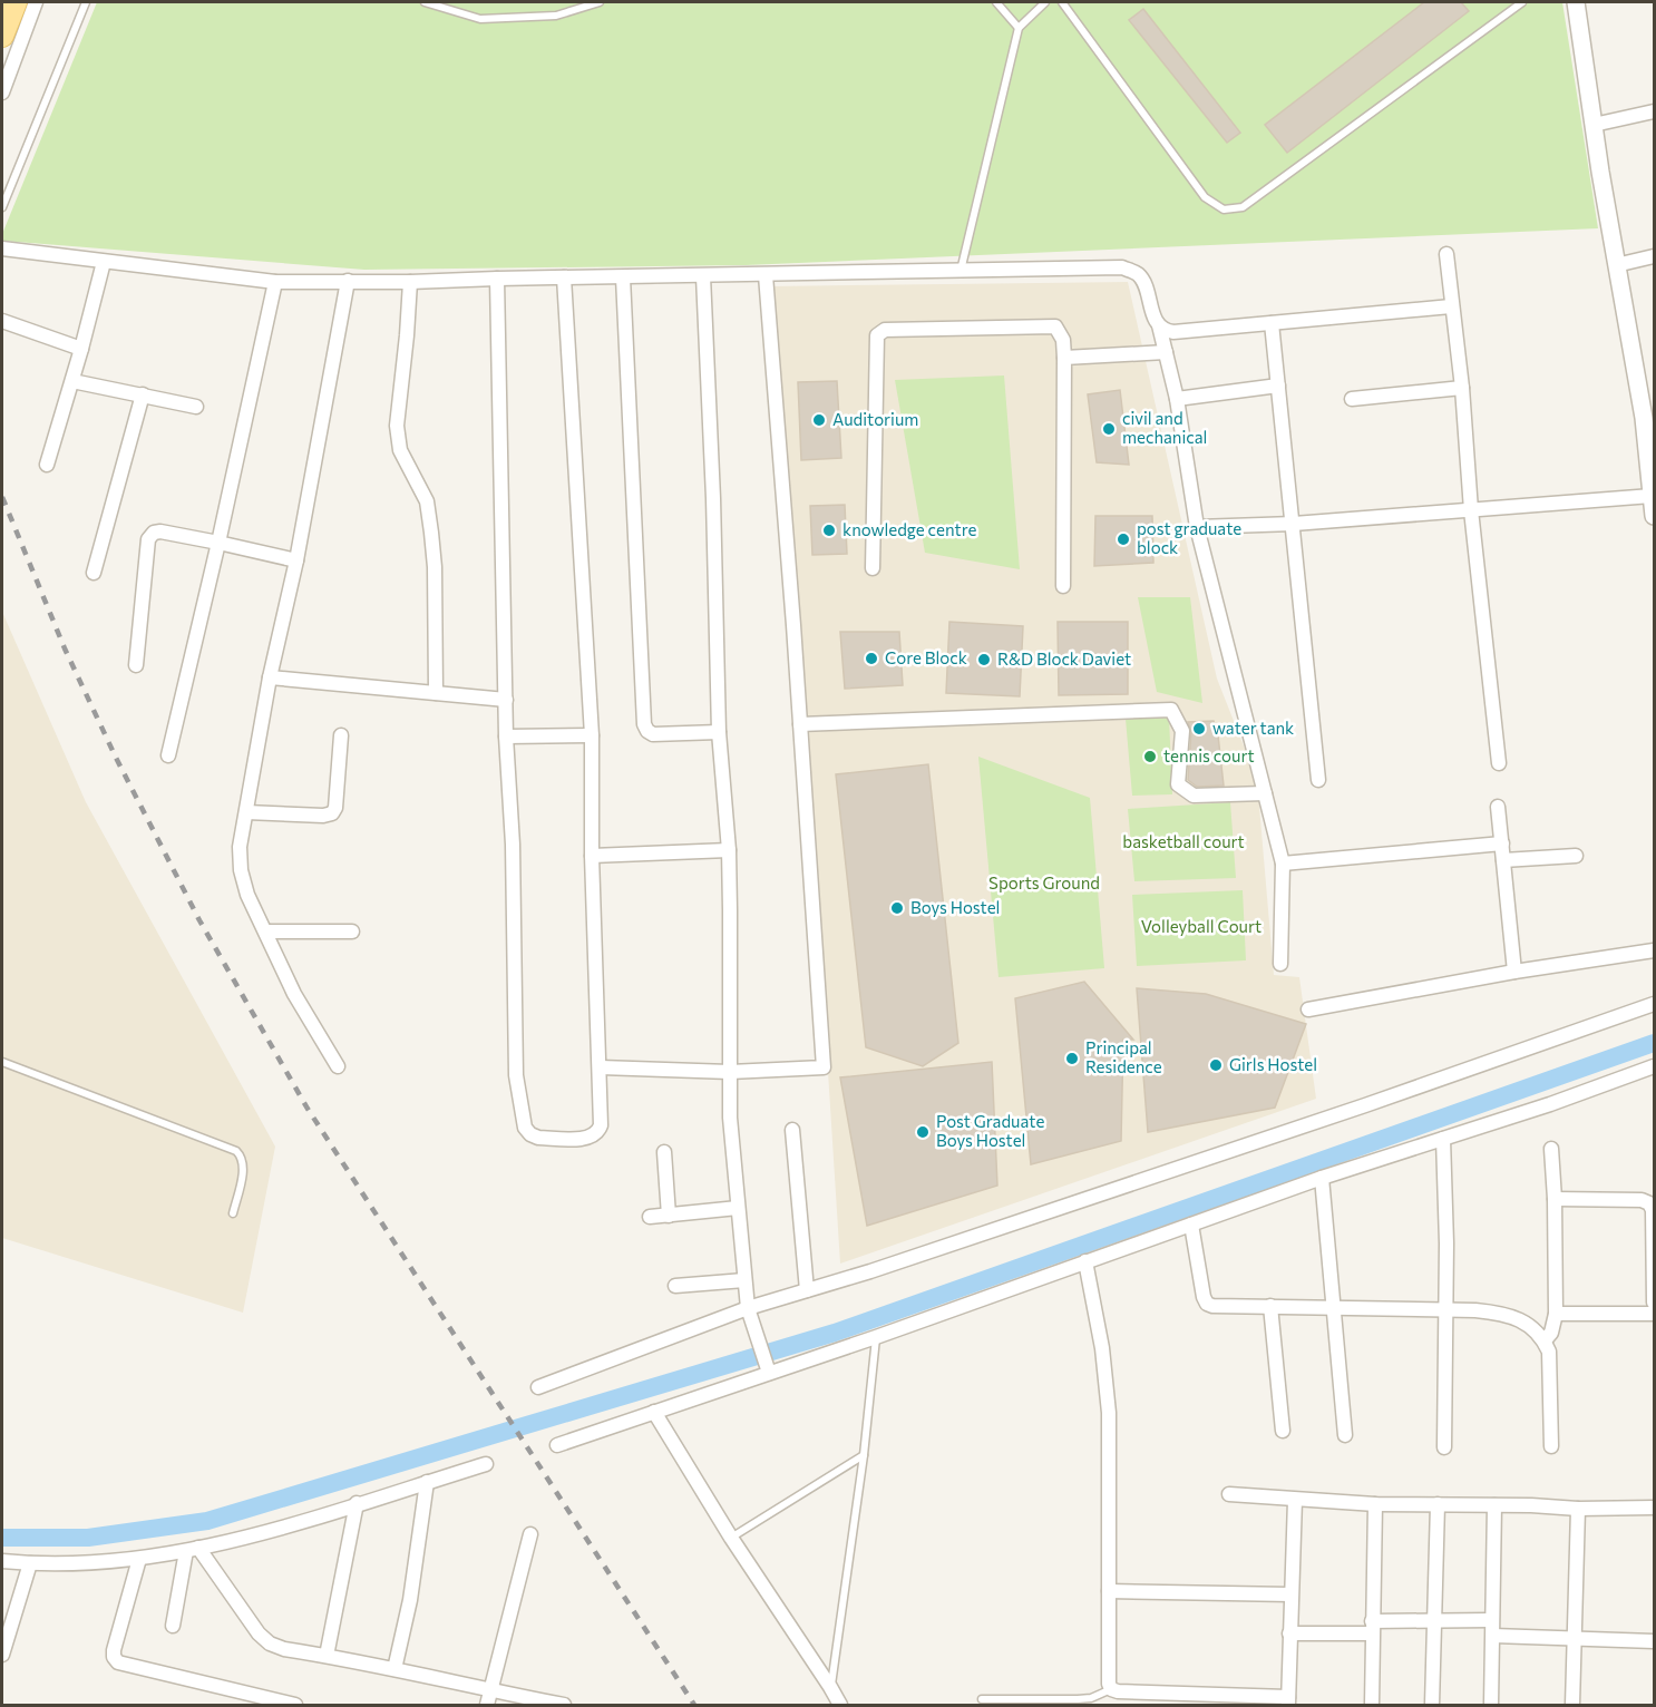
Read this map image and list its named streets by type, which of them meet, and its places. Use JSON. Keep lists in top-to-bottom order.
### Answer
{
  "parks": ["basketball court", "Sports Ground", "Volleyball Court"],
  "places": [
    "Auditorium",
    "civil and mechanical",
    "knowledge centre",
    "post graduate block",
    "Core Block",
    "R&D Block Daviet",
    "water tank",
    "tennis court",
    "Boys Hostel",
    "Principal Residence",
    "Girls Hostel",
    "Post Graduate Boys Hostel"
  ]
}
